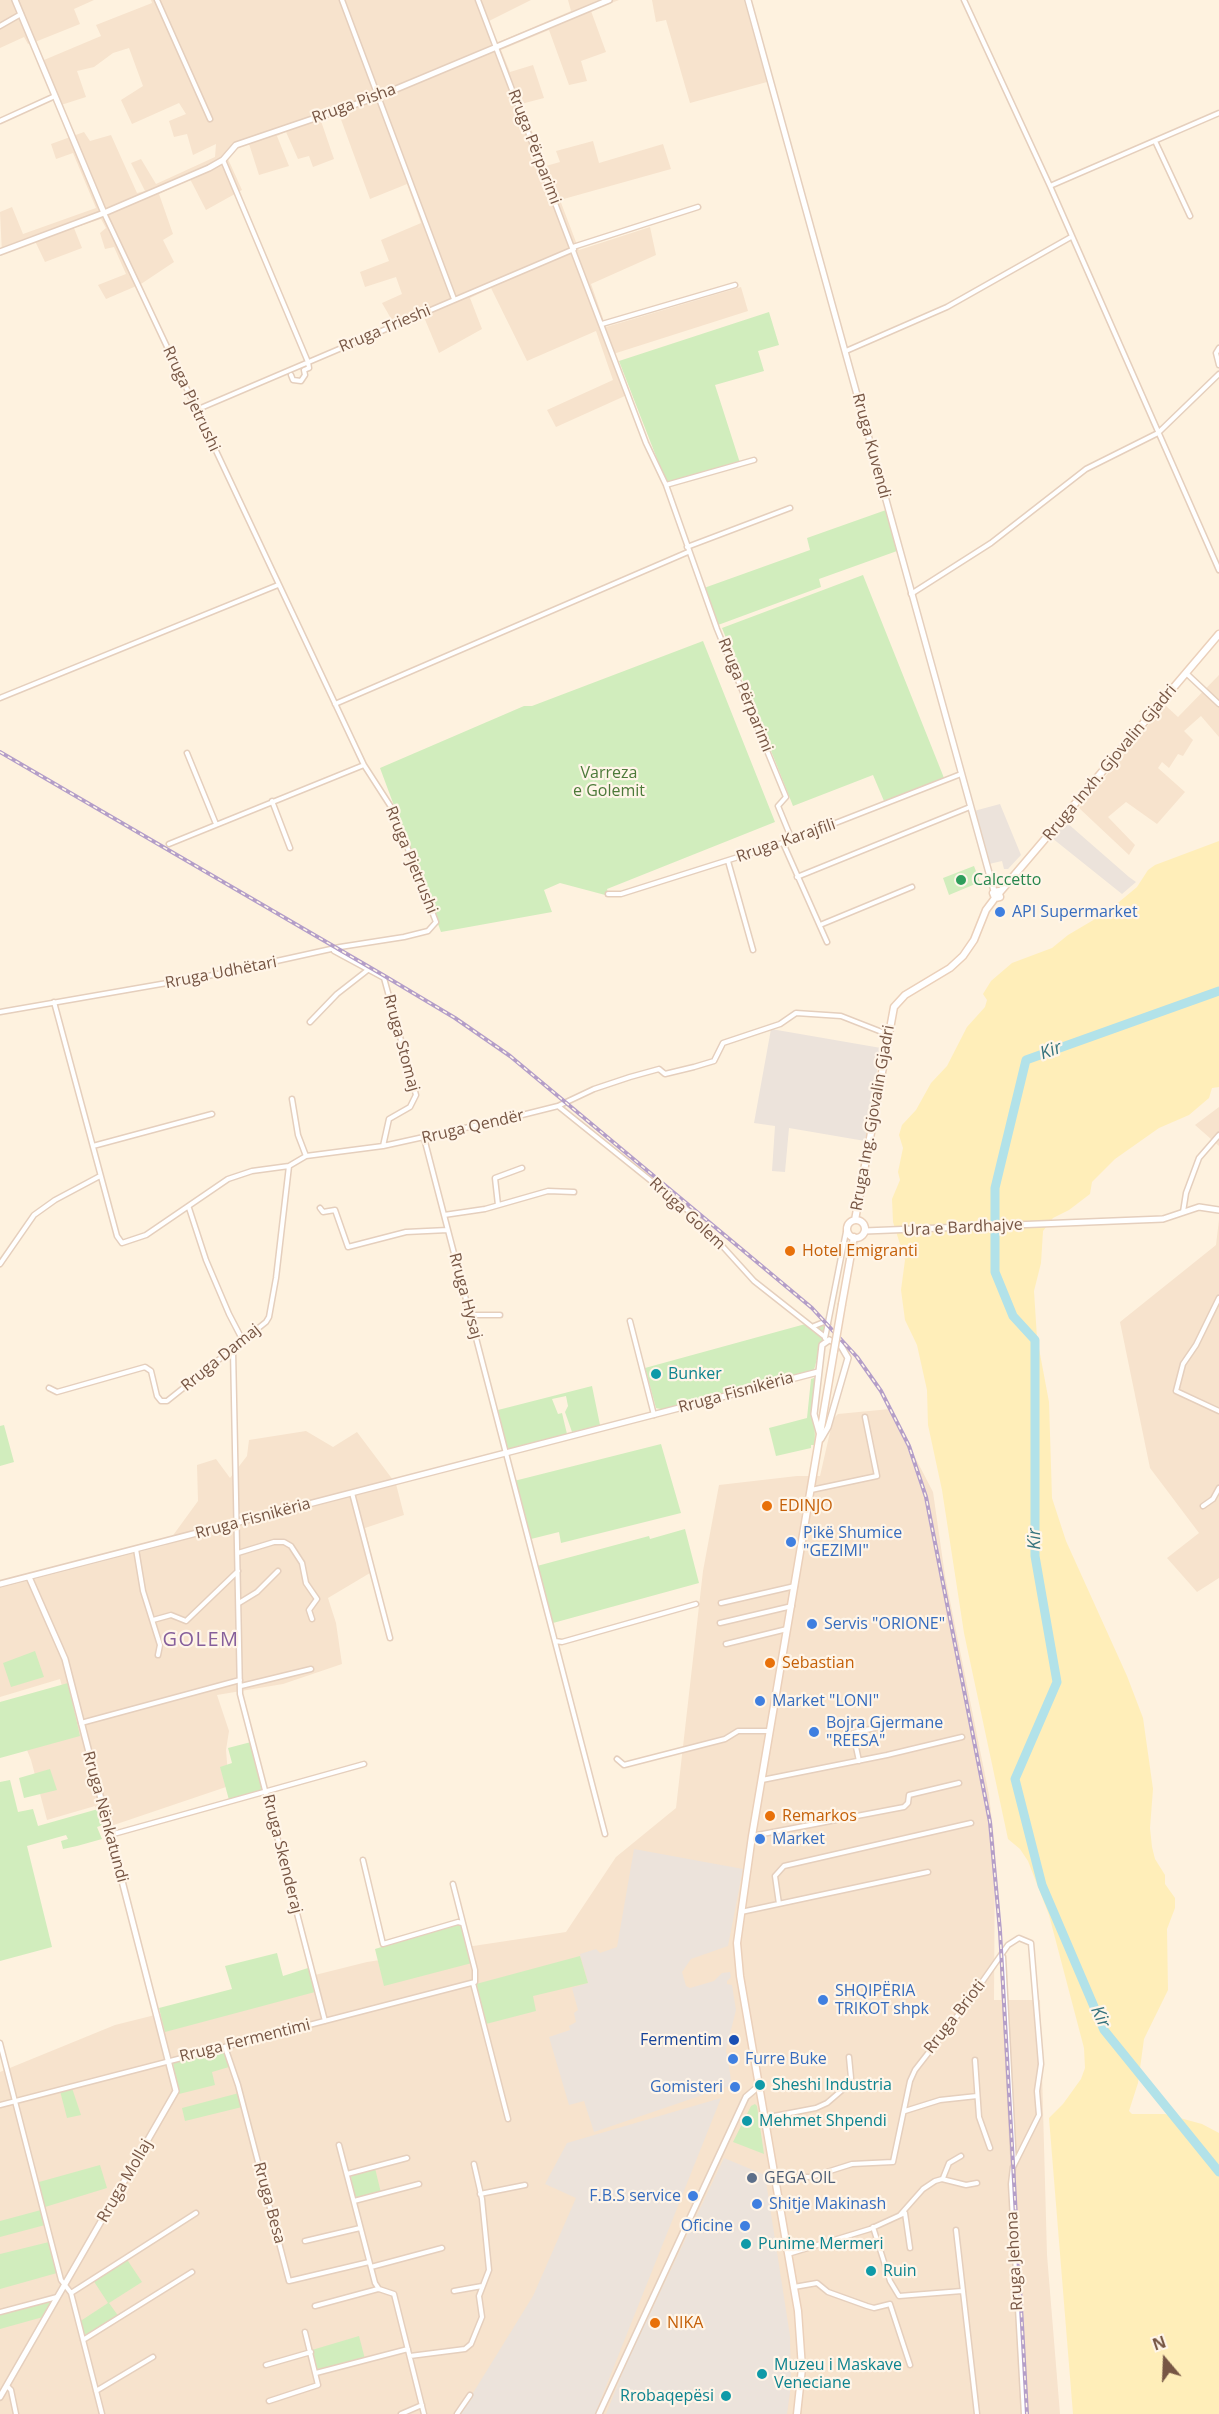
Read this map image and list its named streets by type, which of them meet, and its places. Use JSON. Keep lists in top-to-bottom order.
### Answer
{
  "streets": {
    "main road": ["Rruga Inxh. Gjovalin Gjadri", "Rruga Ing. Gjovalin Gjadri"],
    "street": [
      "Rruga Pisha",
      "Rruga Përparimi",
      "Rruga Trieshi",
      "Rruga Pjetrushi",
      "Rruga Kuvendi",
      "Rruga Karajfili",
      "Rruga Udhëtari",
      "Rruga Stomaj",
      "Rruga Qendër",
      "Rruga Golem",
      "Ura e Bardhajve",
      "Rruga Hysaj",
      "Rruga Damaj",
      "Rruga Fisnikëria",
      "Rruga Nënkatundi",
      "Rruga Skenderaj",
      "Rruga Brioti",
      "Rruga Fermentimi",
      "Rruga Mollaj",
      "Rruga Besa",
      "Rruga Jehona"
    ]
  },
  "crossings": [
    ["Rruga Pisha", "Rruga Përparimi"],
    ["Rruga Pisha", "Rruga Pjetrushi"],
    ["Rruga Përparimi", "Rruga Trieshi"],
    ["Rruga Përparimi", "Rruga Karajfili"],
    ["Rruga Trieshi", "Rruga Pjetrushi"],
    ["Rruga Pjetrushi", "Rruga Udhëtari"],
    ["Rruga Kuvendi", "Rruga Inxh. Gjovalin Gjadri"],
    ["Rruga Kuvendi", "Rruga Karajfili"],
    ["Rruga Inxh. Gjovalin Gjadri", "Rruga Ing. Gjovalin Gjadri"],
    ["Rruga Udhëtari", "Rruga Stomaj"],
    ["Rruga Udhëtari", "Rruga Qendër"],
    ["Rruga Stomaj", "Rruga Qendër"],
    ["Rruga Ing. Gjovalin Gjadri", "Rruga Qendër"],
    ["Rruga Ing. Gjovalin Gjadri", "Ura e Bardhajve"],
    ["Rruga Qendër", "Rruga Golem"],
    ["Rruga Qendër", "Rruga Hysaj"],
    ["Rruga Qendër", "Rruga Damaj"],
    ["Rruga Golem", "Rruga Fisnikëria"],
    ["Rruga Hysaj", "Rruga Fisnikëria"],
    ["Rruga Damaj", "Rruga Skenderaj"],
    ["Rruga Fisnikëria", "Rruga Nënkatundi"],
    ["Rruga Fisnikëria", "Rruga Skenderaj"],
    ["Rruga Nënkatundi", "Rruga Fermentimi"],
    ["Rruga Nënkatundi", "Rruga Mollaj"],
    ["Rruga Skenderaj", "Rruga Fermentimi"],
    ["Rruga Brioti", "Rruga Jehona"],
    ["Rruga Fermentimi", "Rruga Mollaj"],
    ["Rruga Fermentimi", "Rruga Besa"]
  ],
  "districts": ["GOLEM"],
  "water": ["Kir"],
  "parks": ["Varreza e Golemit"],
  "places": [
    "Calccetto",
    "API Supermarket",
    "Hotel Emigranti",
    "Bunker",
    "EDINJO",
    "Pikë Shumice \"GEZIMI\"",
    "Servis \"ORIONE\"",
    "Sebastian",
    "Market \"LONI\"",
    "Bojra Gjermane \"REESA\"",
    "Remarkos",
    "Market",
    "SHQIPËRIA TRIKOT shpk",
    "Fermentim",
    "Furre Buke",
    "Sheshi Industria",
    "Gomisteri",
    "Mehmet Shpendi",
    "GEGA OIL",
    "F.B.S service",
    "Shitje Makinash",
    "Oficine",
    "Punime Mermeri",
    "Ruin",
    "NIKA",
    "Muzeu i Maskave Veneciane",
    "Rrobaqepësi"
  ],
  "north": "top"
}
